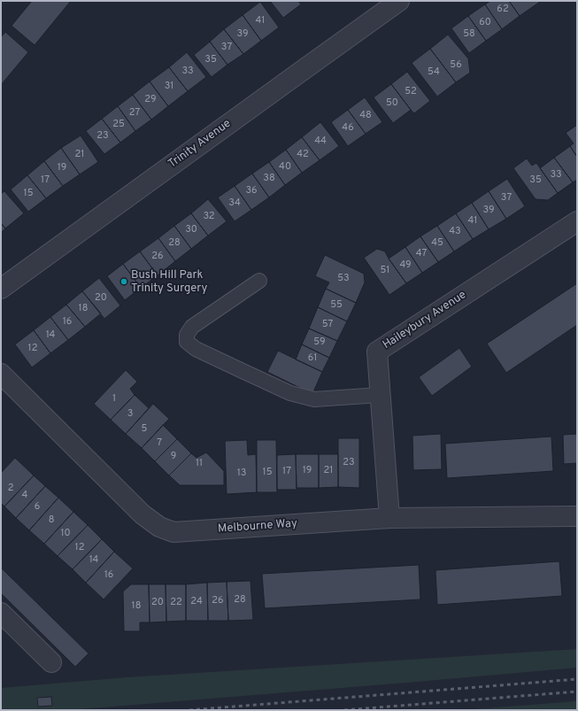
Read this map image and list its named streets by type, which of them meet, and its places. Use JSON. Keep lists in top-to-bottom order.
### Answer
{
  "streets": {
    "street": ["Trinity Avenue", "Haileybury Avenue", "Melbourne Way"]
  },
  "crossings": [
    ["Haileybury Avenue", "Melbourne Way"]
  ],
  "places": ["Bush Hill Park Trinity Surgery"],
  "house_numbers": [
    "62",
    "41",
    "60",
    "39",
    "58",
    "37",
    "35",
    "56",
    "33",
    "54",
    "31",
    "52",
    "29",
    "50",
    "27",
    "48",
    "25",
    "46",
    "23",
    "44",
    "21",
    "42",
    "40",
    "19",
    "33",
    "38",
    "17",
    "35",
    "36",
    "15",
    "37",
    "34",
    "39",
    "32",
    "41",
    "30",
    "43",
    "28",
    "45",
    "47",
    "26",
    "49",
    "51",
    "53",
    "20",
    "55",
    "18",
    "16",
    "57",
    "14",
    "59",
    "12",
    "61",
    "1",
    "3",
    "5",
    "7",
    "9",
    "23",
    "11",
    "19",
    "21",
    "17",
    "15",
    "13",
    "2",
    "4",
    "6",
    "8",
    "10",
    "12",
    "14",
    "16",
    "28",
    "26",
    "24",
    "20",
    "22",
    "18"
  ]
}
